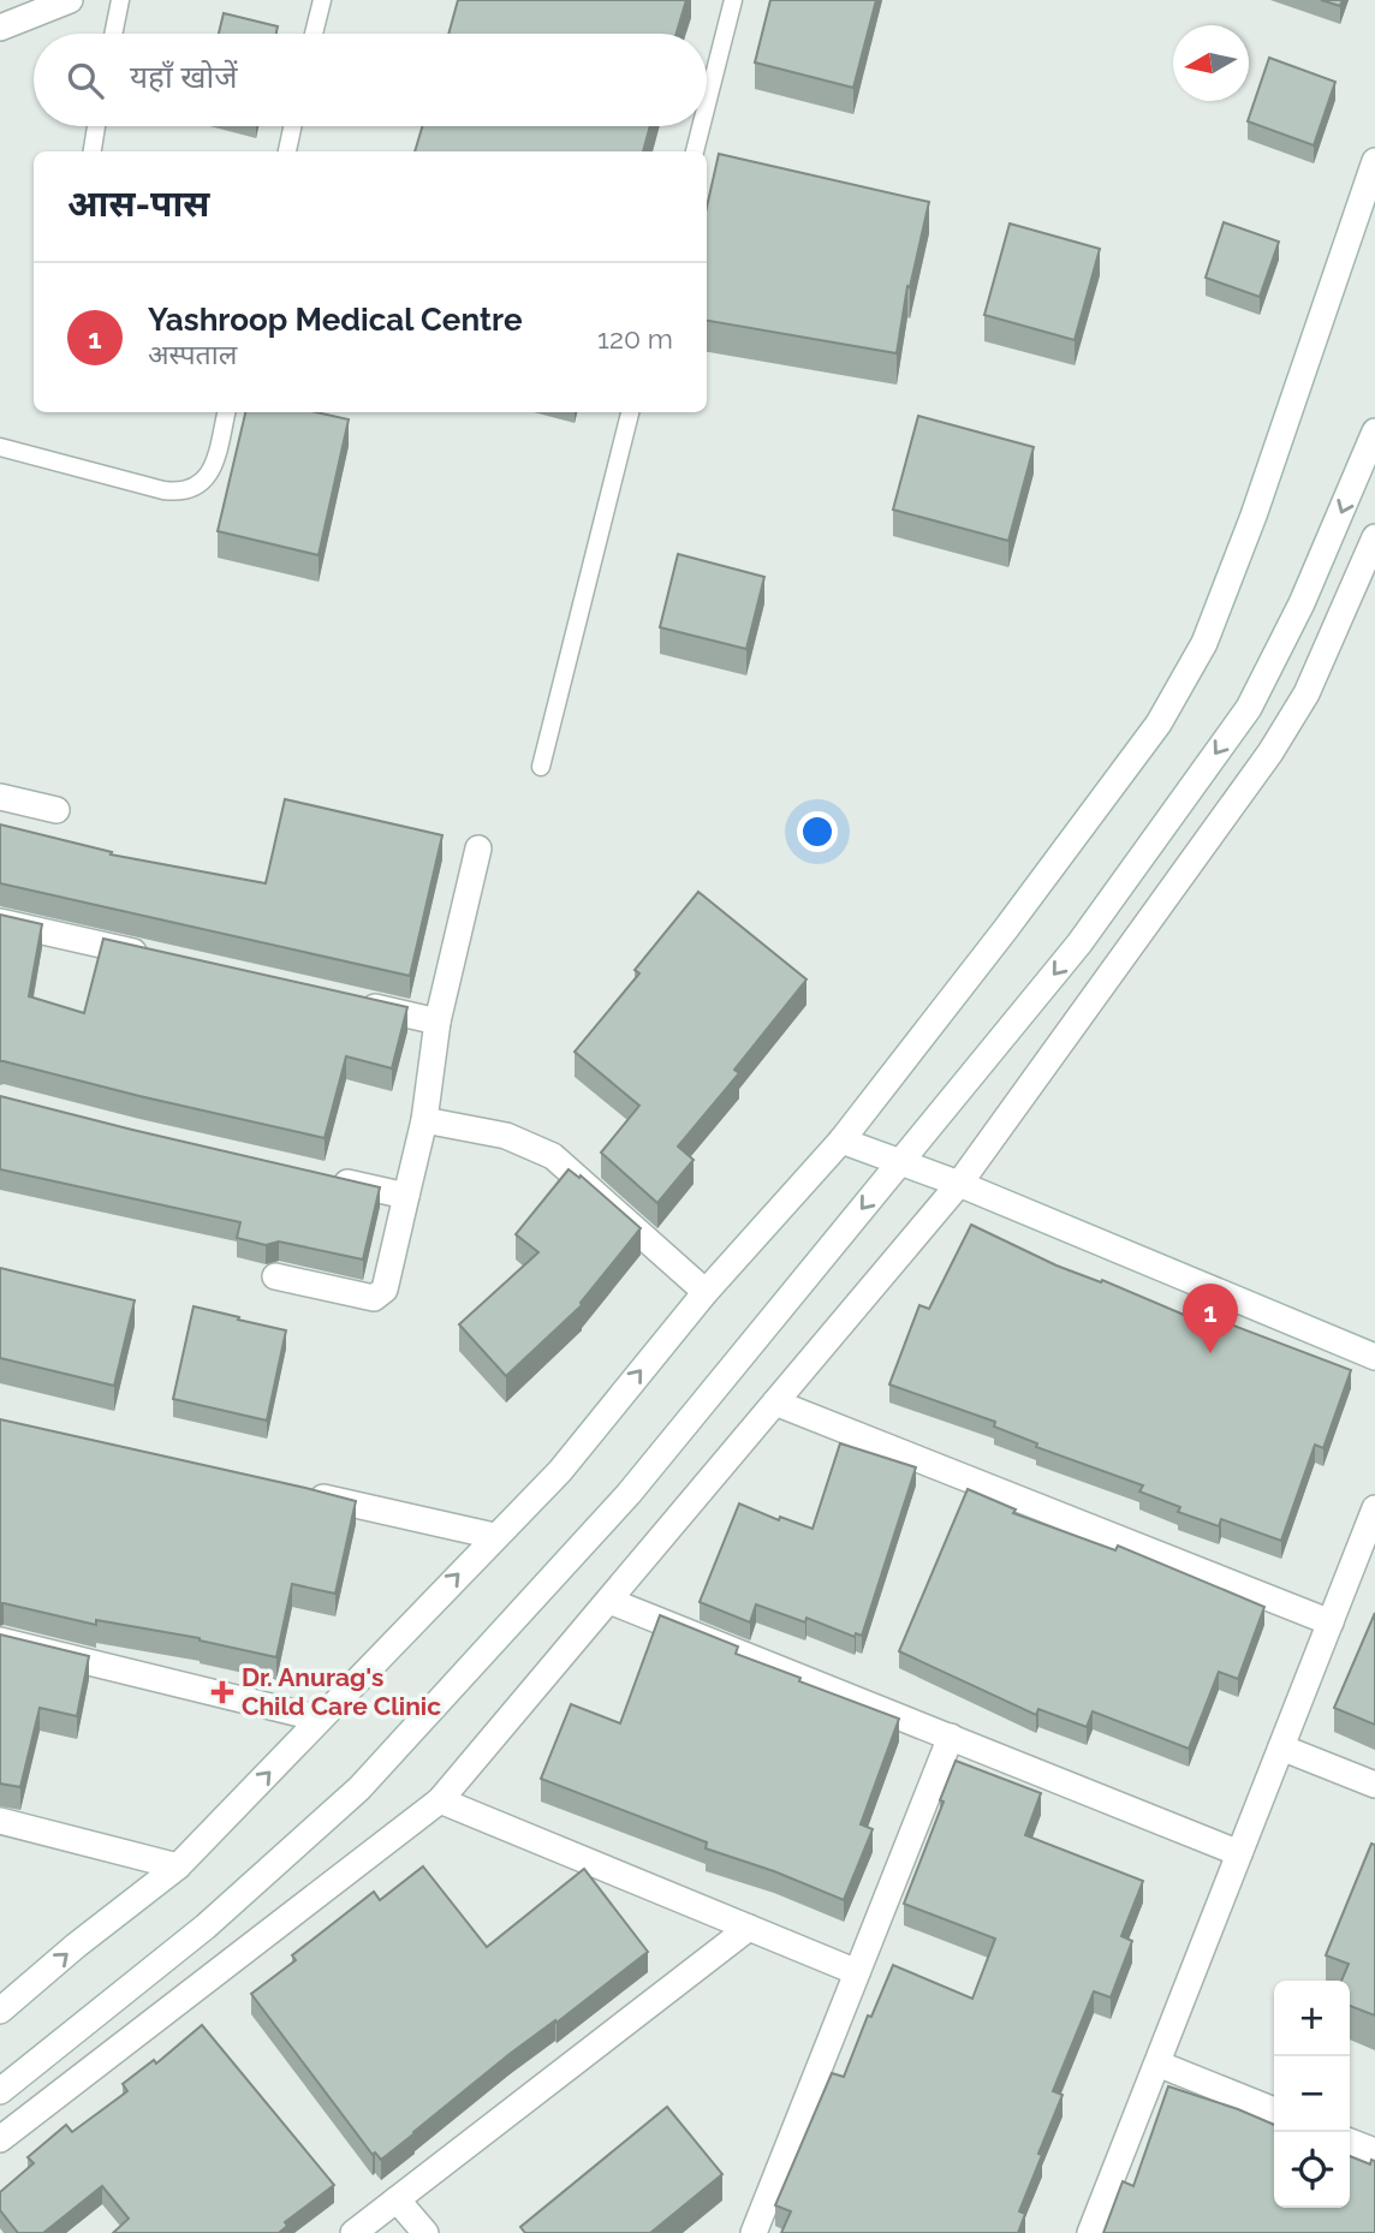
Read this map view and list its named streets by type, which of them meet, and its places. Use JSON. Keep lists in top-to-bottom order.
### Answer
{
  "places": {
    "health": ["Dr. Anurag's Child Care Clinic"]
  },
  "north": "left",
  "page": {
    "search": "यहाँ खोजें",
    "heading": "आस-पास",
    "list": [
      {
        "mark": "1",
        "name": "Yashroop Medical Centre",
        "note": "अस्पताल",
        "value": "120 m"
      }
    ],
    "pins": "1",
    "map_buttons": ["+", "−"]
  }
}
